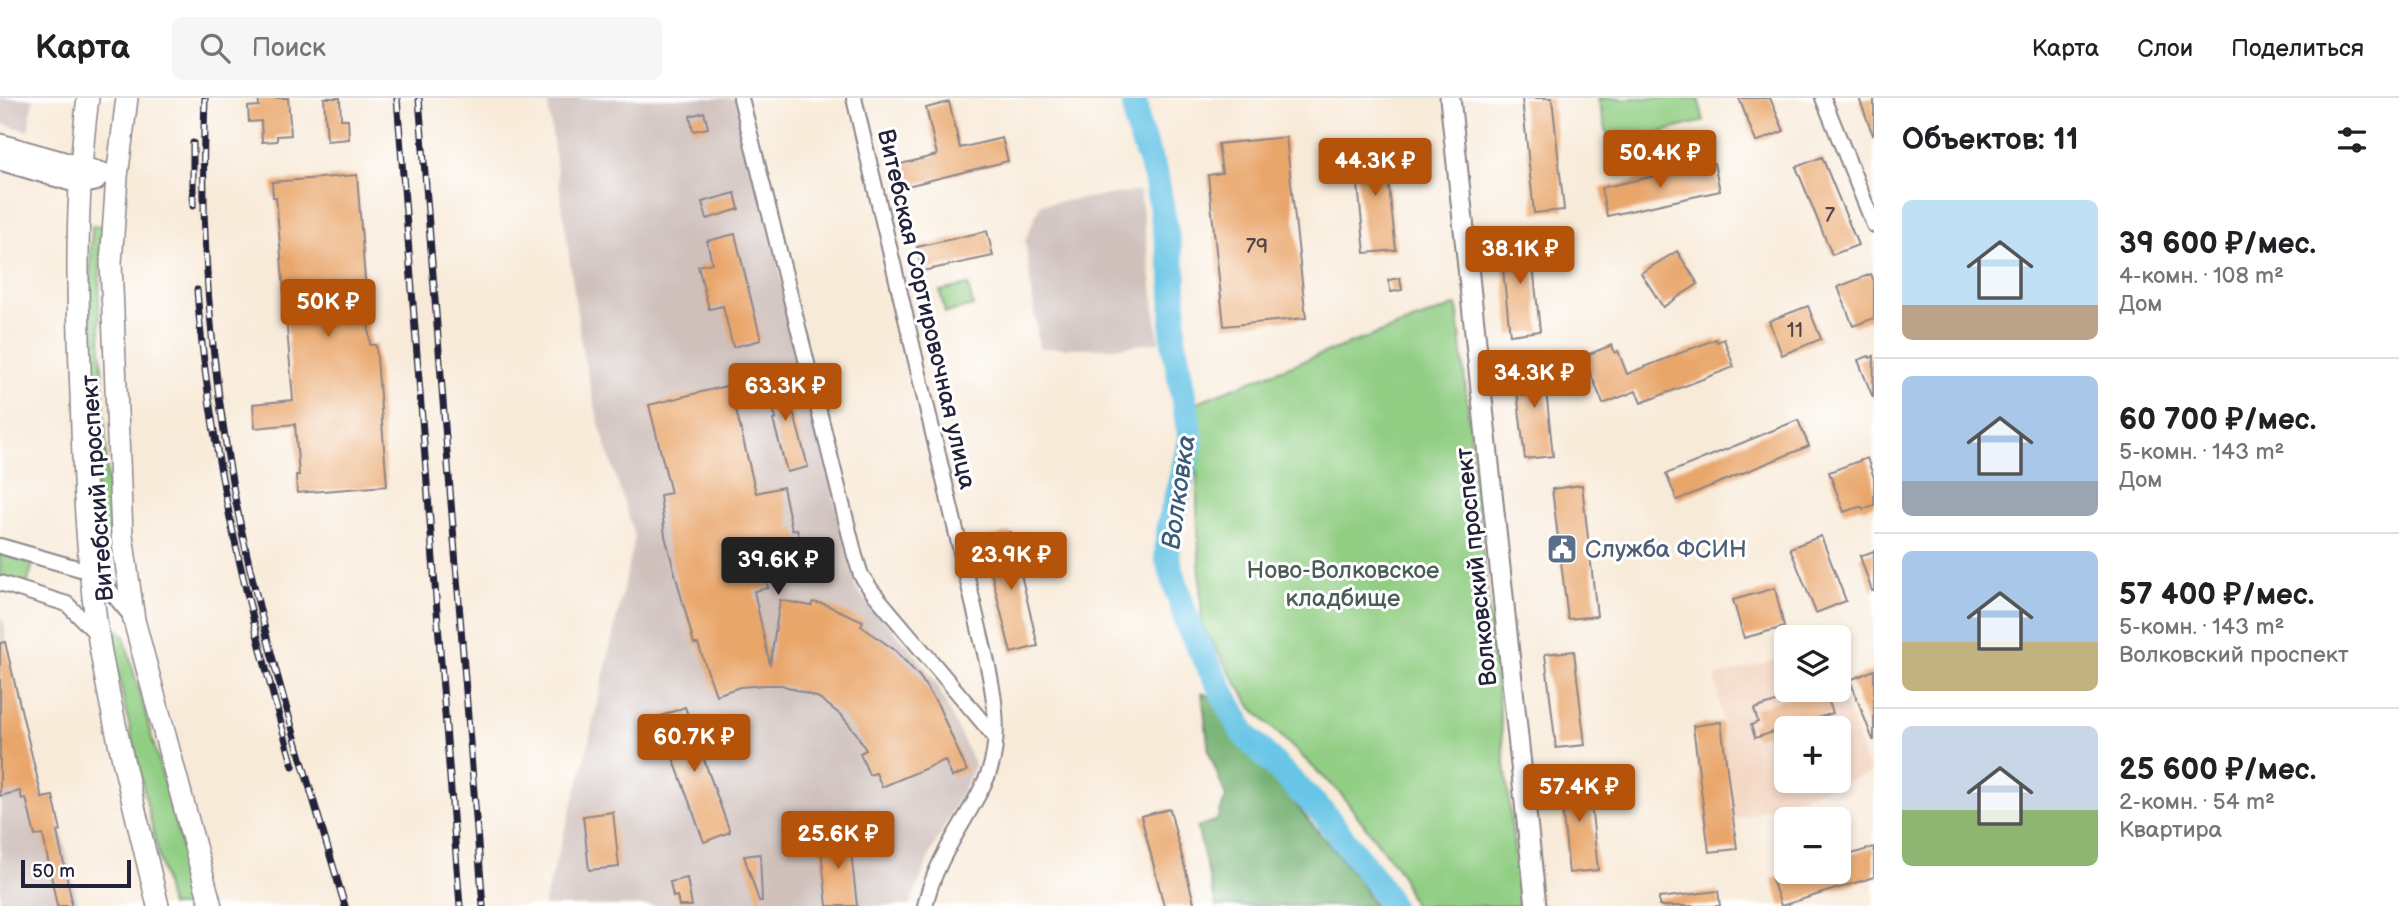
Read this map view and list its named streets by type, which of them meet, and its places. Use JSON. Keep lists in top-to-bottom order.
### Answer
{
  "streets": {
    "main road": ["Витебский проспект"],
    "street": ["Витебская Сортировочная улица", "Волковский проспект"]
  },
  "water": ["Волковка"],
  "parks": ["Ново-Волковское кладбище"],
  "places": {
    "public building": ["Служба ФСИН"]
  },
  "house_numbers": ["7", "79", "11"],
  "scale_bar": "50 m",
  "page": {
    "header": "Карта",
    "search": "Поиск",
    "nav": ["Карта", "Слои", "Поделиться"],
    "heading": "Объектов: 11",
    "price": [
      "50.4K ₽",
      "44.3K ₽",
      "38.1K ₽",
      "50K ₽",
      "34.3K ₽",
      "63.3K ₽",
      "23.9K ₽",
      "39.6K ₽",
      "60.7K ₽",
      "57.4K ₽",
      "25.6K ₽"
    ],
    "list": [
      {
        "name": "39 600 ₽/мес.",
        "note": "4-комн. · 108 m² · Дом"
      },
      {
        "name": "60 700 ₽/мес.",
        "note": "5-комн. · 143 m² · Дом"
      },
      {
        "name": "57 400 ₽/мес.",
        "note": "5-комн. · 143 m² · Волковский проспект"
      },
      {
        "name": "25 600 ₽/мес.",
        "note": "2-комн. · 54 m² · Квартира"
      }
    ],
    "map_buttons": ["+", "−"],
    "scale": "50 m"
  }
}
